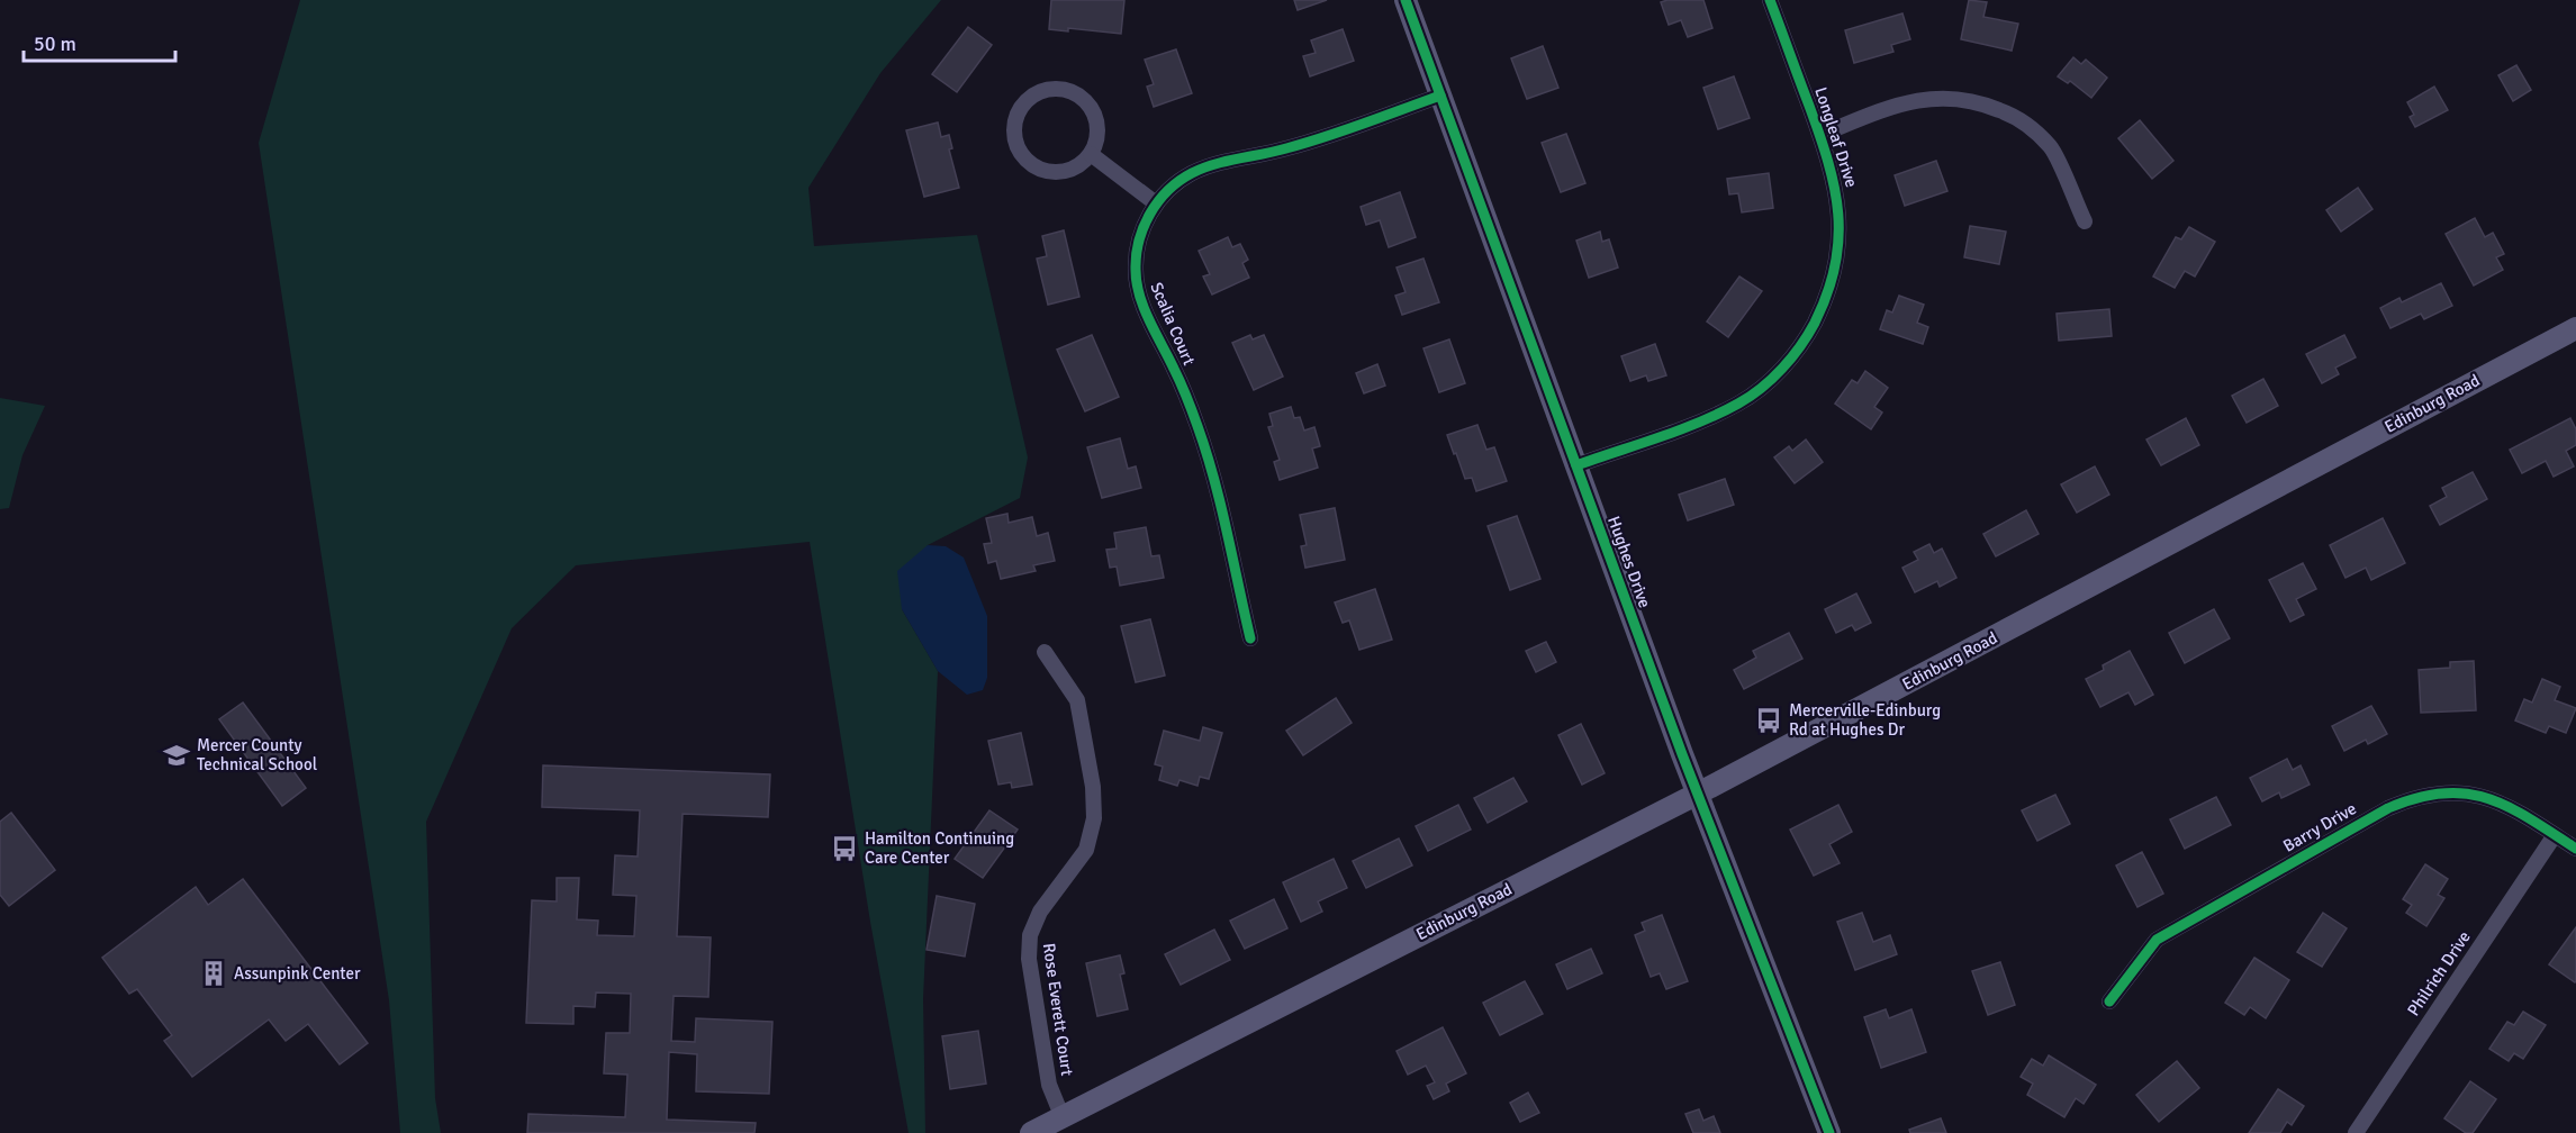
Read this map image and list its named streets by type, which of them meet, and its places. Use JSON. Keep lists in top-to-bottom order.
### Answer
{
  "streets": {
    "main road": ["Edinburg Road", "Hughes Drive"],
    "street": [
      "Longleaf Drive",
      "Scalia Court",
      "Barry Drive",
      "Philrich Drive",
      "Rose Everett Court"
    ]
  },
  "crossings": [
    ["Longleaf Drive", "Hughes Drive"],
    ["Scalia Court", "Hughes Drive"],
    ["Edinburg Road", "Hughes Drive"],
    ["Edinburg Road", "Rose Everett Court"],
    ["Barry Drive", "Philrich Drive"]
  ],
  "places": {
    "bus stop": ["Mercerville-Edinburg Rd at Hughes Dr", "Hamilton Continuing Care Center"],
    "school or university": ["Mercer County Technical School"],
    "building": ["Assunpink Center"]
  },
  "scale_bar": "50 m"
}
